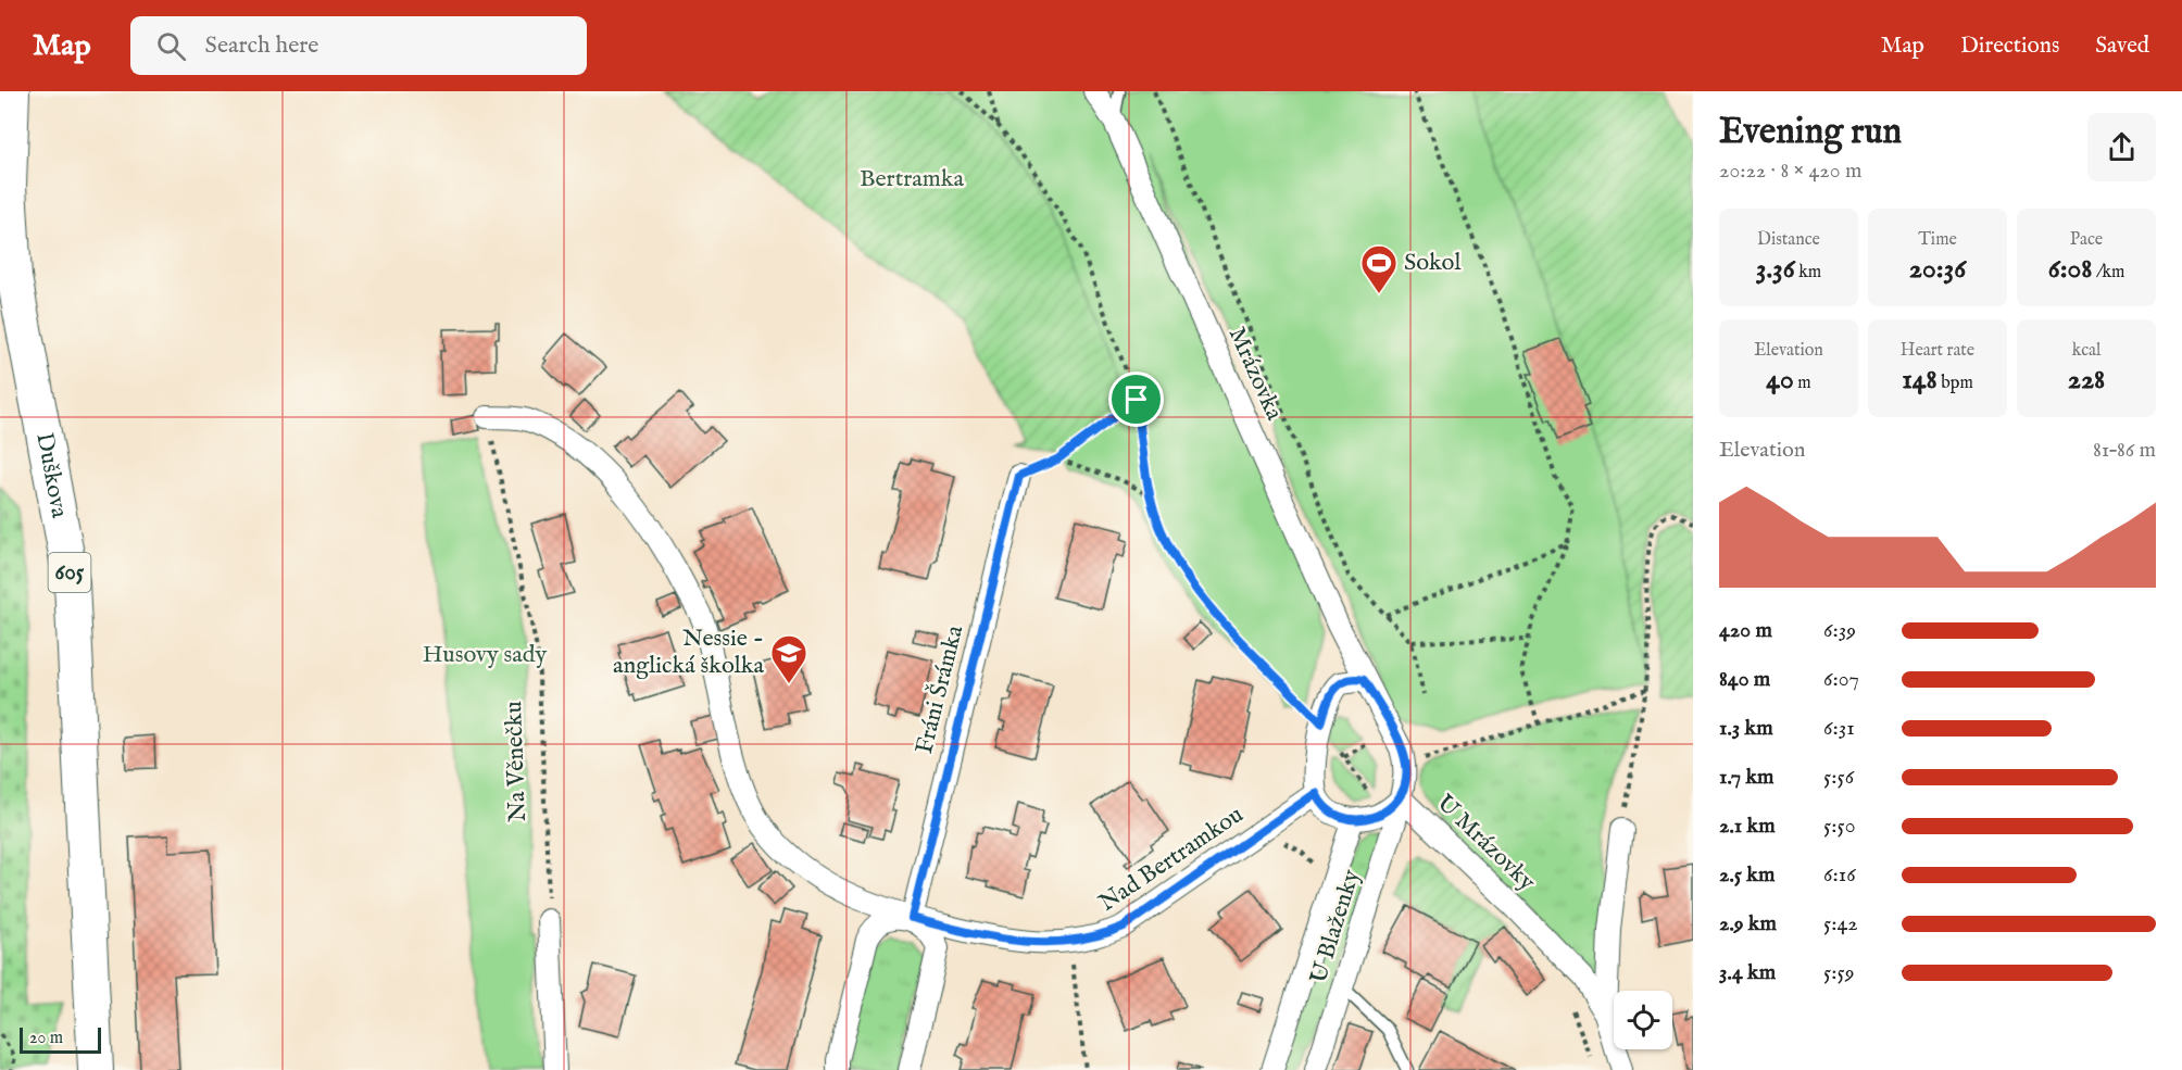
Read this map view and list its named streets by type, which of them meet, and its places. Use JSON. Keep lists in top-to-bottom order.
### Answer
{
  "streets": {
    "main road": ["Duškova", "605"],
    "street": [
      "Mrázovka",
      "Fráni Šrámka",
      "U Mrázovky",
      "Nad Bertramkou",
      "U Blaženky"
    ],
    "path": ["Na Věnečku"]
  },
  "crossings": [
    ["Mrázovka", "U Mrázovky"],
    ["Mrázovka", "Nad Bertramkou"],
    ["Mrázovka", "U Blaženky"],
    ["Fráni Šrámka", "Nad Bertramkou"],
    ["Na Věnečku", "Nad Bertramkou"],
    ["U Mrázovky", "Nad Bertramkou"],
    ["U Mrázovky", "U Blaženky"],
    ["Nad Bertramkou", "U Blaženky"]
  ],
  "parks": ["Bertramka", "Husovy sady"],
  "places": {
    "sports": ["Sokol"],
    "school or university": ["Nessie - anglická školka"]
  },
  "scale_bar": "20 m",
  "page": {
    "header": "Map",
    "search": "Search here",
    "nav": ["Map", "Directions", "Saved"],
    "heading": ["Evening run", "20:22 · 8 × 420 m"],
    "stats": [
      ["Distance", "3.36 km"],
      ["Time", "20:36"],
      ["Pace", "6:08 /km"],
      ["Elevation", "40 m"],
      ["Heart rate", "148 bpm"],
      ["kcal", "228"]
    ],
    "chart": ["Elevation", "81–86 m"],
    "list": [
      {
        "name": "420 m",
        "note": "6:39"
      },
      {
        "name": "840 m",
        "note": "6:07"
      },
      {
        "name": "1.3 km",
        "note": "6:31"
      },
      {
        "name": "1.7 km",
        "note": "5:56"
      },
      {
        "name": "2.1 km",
        "note": "5:50"
      },
      {
        "name": "2.5 km",
        "note": "6:16"
      },
      {
        "name": "2.9 km",
        "note": "5:42"
      },
      {
        "name": "3.4 km",
        "note": "5:59"
      }
    ],
    "scale": "20 m"
  }
}
